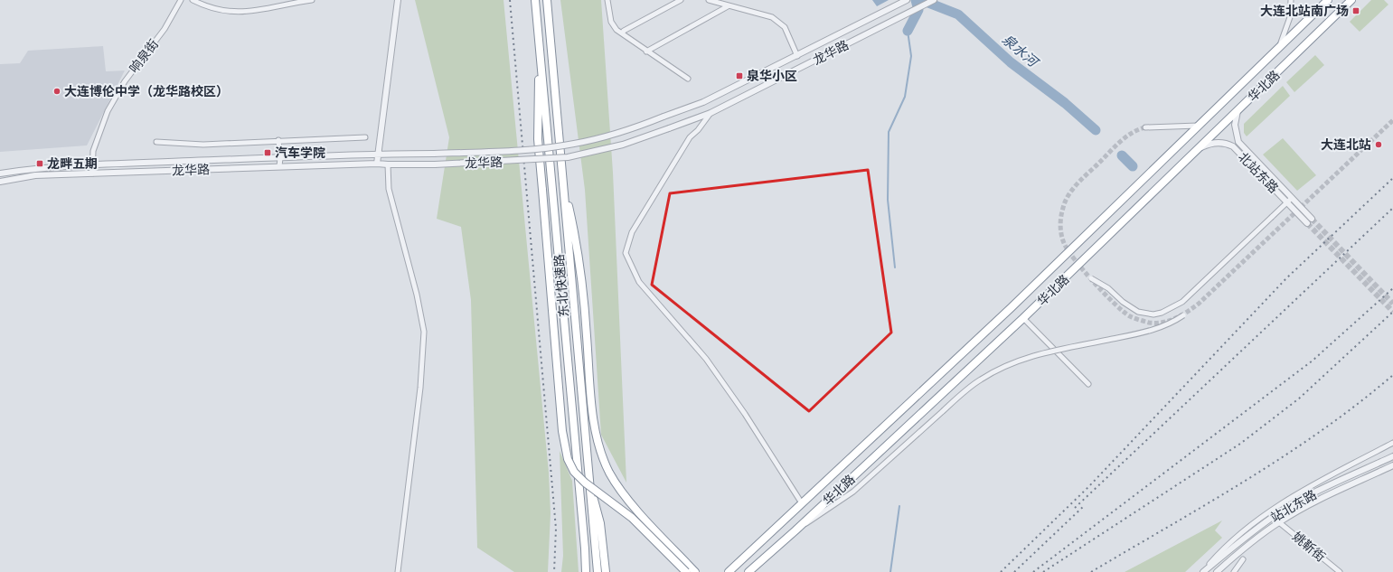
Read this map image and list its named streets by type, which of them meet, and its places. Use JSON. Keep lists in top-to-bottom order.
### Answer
{
  "streets": {
    "highway": ["华北路", "东北快速路"],
    "street": [
      "龙华路",
      "响泉街",
      "北站东路",
      "站北东路",
      "姚靳街"
    ]
  },
  "crossings": [
    ["龙华路", "响泉街"],
    ["华北路", "北站东路"],
    ["站北东路", "姚靳街"]
  ],
  "water": ["泉水河"],
  "places": {
    "transit": [
      "大连北站南广场",
      "泉华小区",
      "汽车学院",
      "龙畔五期"
    ],
    "other": ["大连博伦中学（龙华路校区）", "大连北站"]
  }
}
